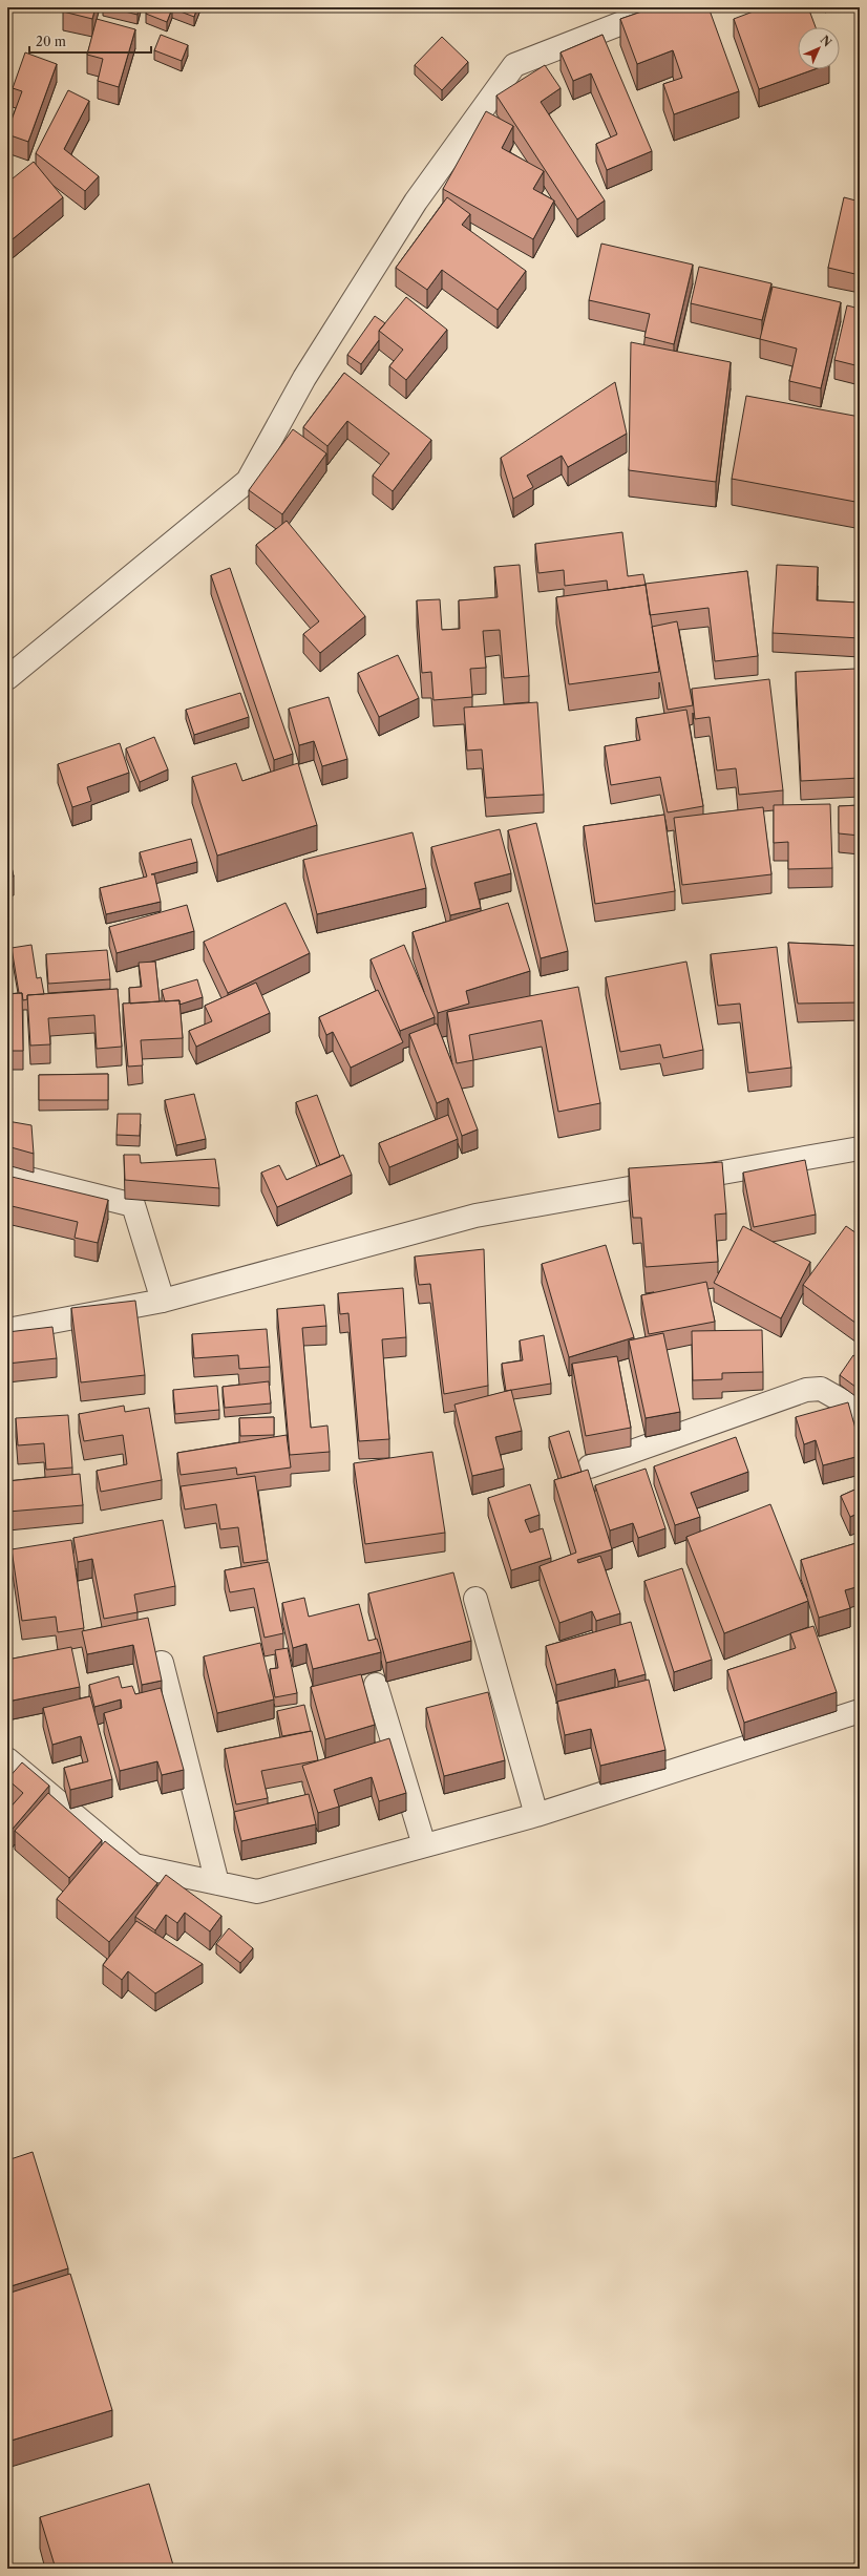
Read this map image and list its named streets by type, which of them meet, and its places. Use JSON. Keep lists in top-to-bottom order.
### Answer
{
  "scale_bar": "20 m",
  "north": "top right"
}
